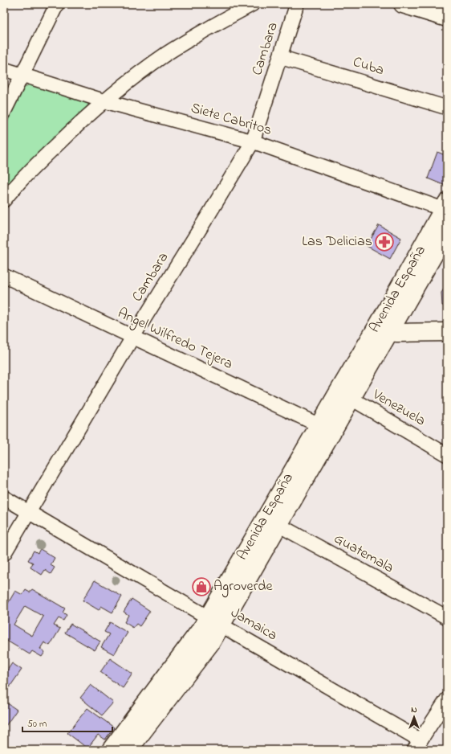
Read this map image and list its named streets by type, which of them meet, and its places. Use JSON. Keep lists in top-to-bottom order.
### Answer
{
  "streets": {
    "main road": ["Avenida España"],
    "street": [
      "Cambara",
      "Cuba",
      "Siete Cabritos",
      "Angel Wilfredo Tejera",
      "Venezuela",
      "Guatemala",
      "Jamaica"
    ]
  },
  "crossings": [
    ["Cambara", "Cuba"],
    ["Cambara", "Siete Cabritos"],
    ["Cambara", "Angel Wilfredo Tejera"],
    ["Cambara", "Jamaica"],
    ["Siete Cabritos", "Avenida España"],
    ["Avenida España", "Angel Wilfredo Tejera"],
    ["Avenida España", "Venezuela"],
    ["Avenida España", "Guatemala"],
    ["Avenida España", "Jamaica"]
  ],
  "places": {
    "pharmacy": ["Las Delicias"],
    "shop": ["Agroverde"]
  },
  "scale_bar": "50 m",
  "north": "top"
}
